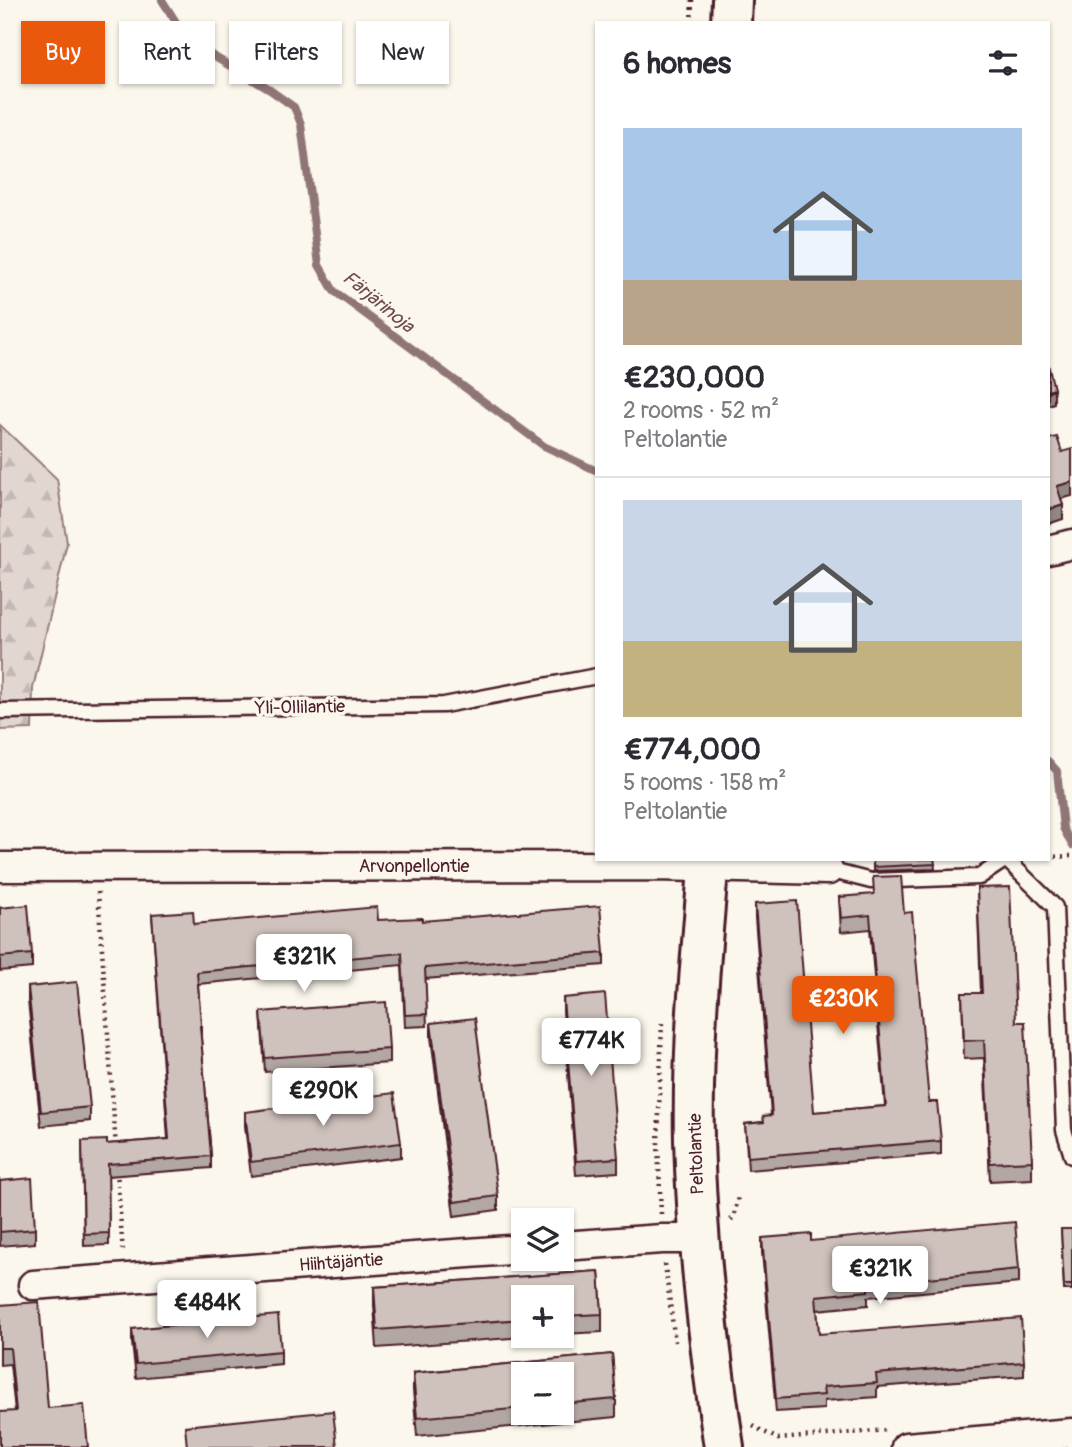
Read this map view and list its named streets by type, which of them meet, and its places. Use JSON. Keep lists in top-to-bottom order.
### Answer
{
  "streets": {
    "main road": ["Peltolantie"],
    "street": ["Arvonpellontie", "Hiihtäjäntie"],
    "lane": ["Yli-Ollilantie"]
  },
  "crossings": [
    ["Arvonpellontie", "Peltolantie"]
  ],
  "water": ["Färjärinoja"],
  "page": {
    "chip": [
      "Buy",
      "Rent",
      "Filters",
      "New"
    ],
    "heading": "6 homes",
    "list": [
      {
        "name": "€230,000",
        "note": "2 rooms · 52 m² · Peltolantie"
      },
      {
        "name": "€774,000",
        "note": "5 rooms · 158 m² · Peltolantie"
      }
    ],
    "price": [
      "€321K",
      "€230K",
      "€774K",
      "€290K",
      "€321K",
      "€484K"
    ],
    "map_buttons": ["+", "−"]
  }
}
